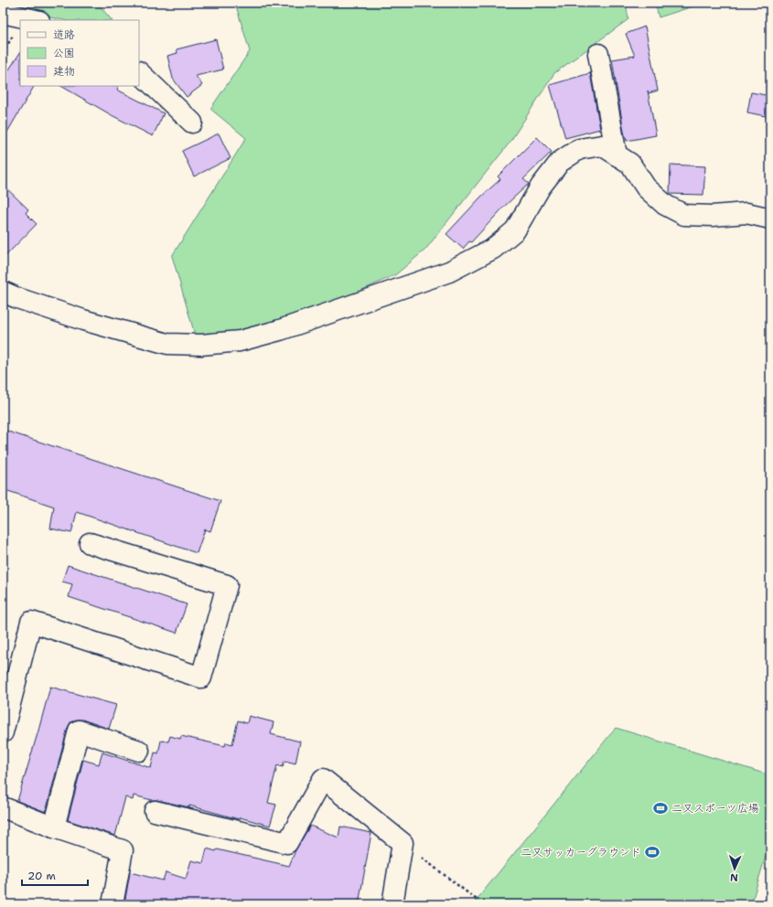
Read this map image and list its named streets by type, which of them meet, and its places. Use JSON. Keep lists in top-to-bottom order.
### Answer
{
  "places": {
    "sports": ["二又スポーツ広場", "二又サッカーグラウンド"]
  },
  "legend": ["道路", "公園", "建物"],
  "scale_bar": "20 m",
  "north": "bottom"
}
